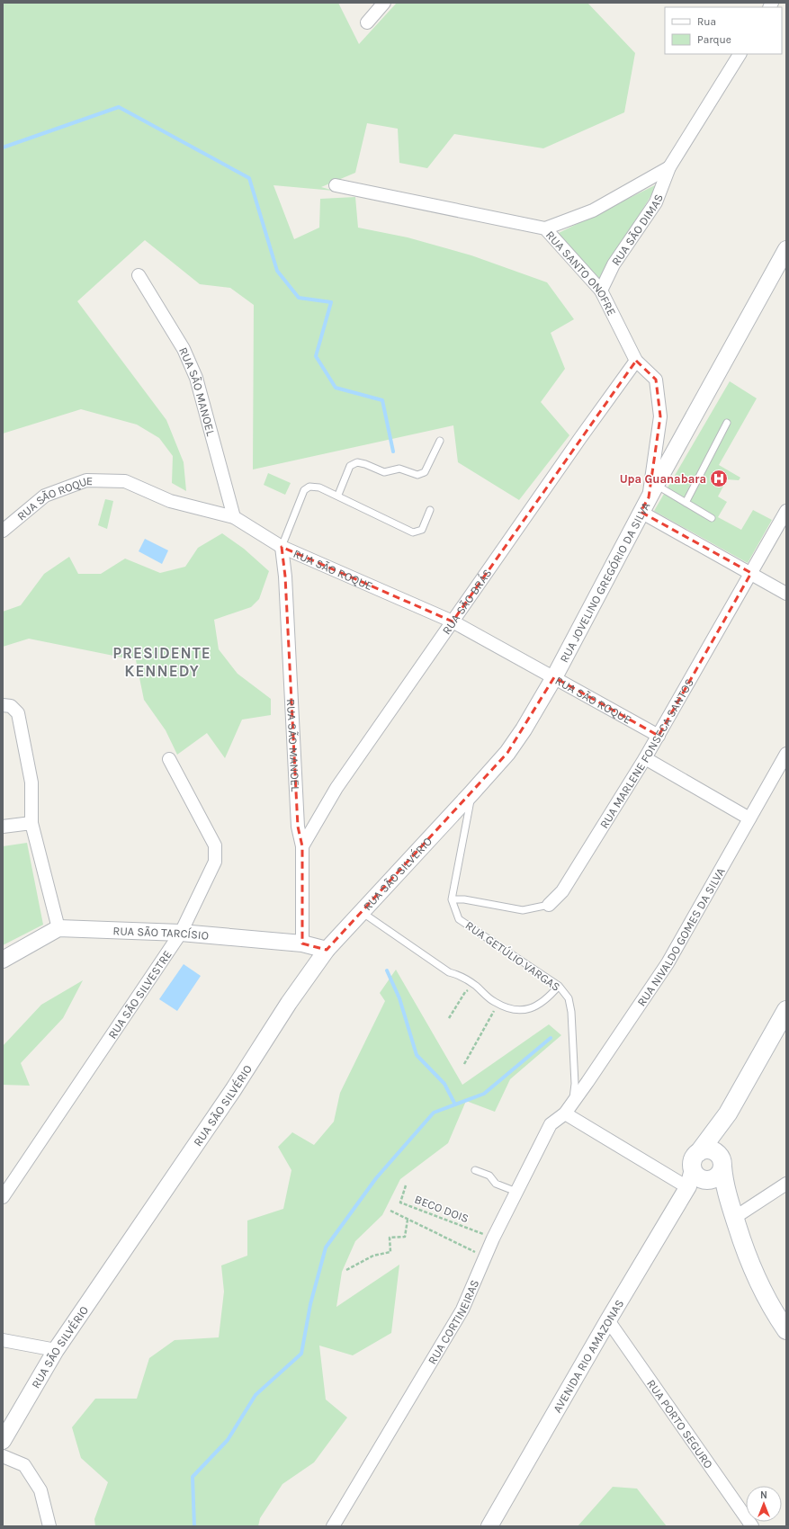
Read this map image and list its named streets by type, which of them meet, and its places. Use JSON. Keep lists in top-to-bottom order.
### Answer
{
  "streets": {
    "street": [
      "RUA SÃO DIMAS",
      "RUA SANTO ONOFRE",
      "RUA SÃO MANOEL",
      "RUA SÃO ROQUE",
      "RUA JOVELINO GREGÓRIO DA SILVA",
      "RUA SÃO BRÁS",
      "RUA MARLENE FONSECA SANTOS",
      "RUA SÃO SILVÉRIO",
      "RUA SÃO TARCÍSIO",
      "RUA NIVALDO GOMES DA SILVA",
      "RUA SÃO SILVESTRE",
      "RUA CORTINEIRAS",
      "AVENIDA RIO AMAZONAS",
      "RUA PORTO SEGURO"
    ],
    "lane": ["RUA GETÚLIO VARGAS"],
    "path": ["BECO DOIS"]
  },
  "crossings": [
    ["RUA SÃO DIMAS", "RUA SANTO ONOFRE"],
    ["RUA SANTO ONOFRE", "RUA JOVELINO GREGÓRIO DA SILVA"],
    ["RUA SANTO ONOFRE", "RUA SÃO BRÁS"],
    ["RUA SÃO MANOEL", "RUA SÃO ROQUE"],
    ["RUA SÃO MANOEL", "RUA SÃO BRÁS"],
    ["RUA SÃO MANOEL", "RUA SÃO TARCÍSIO"],
    ["RUA SÃO ROQUE", "RUA JOVELINO GREGÓRIO DA SILVA"],
    ["RUA SÃO ROQUE", "RUA SÃO BRÁS"],
    ["RUA SÃO ROQUE", "RUA MARLENE FONSECA SANTOS"],
    ["RUA JOVELINO GREGÓRIO DA SILVA", "RUA SÃO SILVÉRIO"],
    ["RUA MARLENE FONSECA SANTOS", "RUA GETÚLIO VARGAS"],
    ["RUA SÃO SILVÉRIO", "RUA SÃO TARCÍSIO"],
    ["RUA SÃO TARCÍSIO", "RUA SÃO SILVESTRE"],
    ["RUA NIVALDO GOMES DA SILVA", "RUA GETÚLIO VARGAS"],
    ["RUA NIVALDO GOMES DA SILVA", "RUA CORTINEIRAS"],
    ["BECO DOIS", "RUA CORTINEIRAS"],
    ["AVENIDA RIO AMAZONAS", "RUA PORTO SEGURO"]
  ],
  "districts": ["PRESIDENTE KENNEDY"],
  "places": {
    "hospital": ["Upa Guanabara"]
  },
  "legend": ["Rua", "Parque"],
  "north": "top"
}
